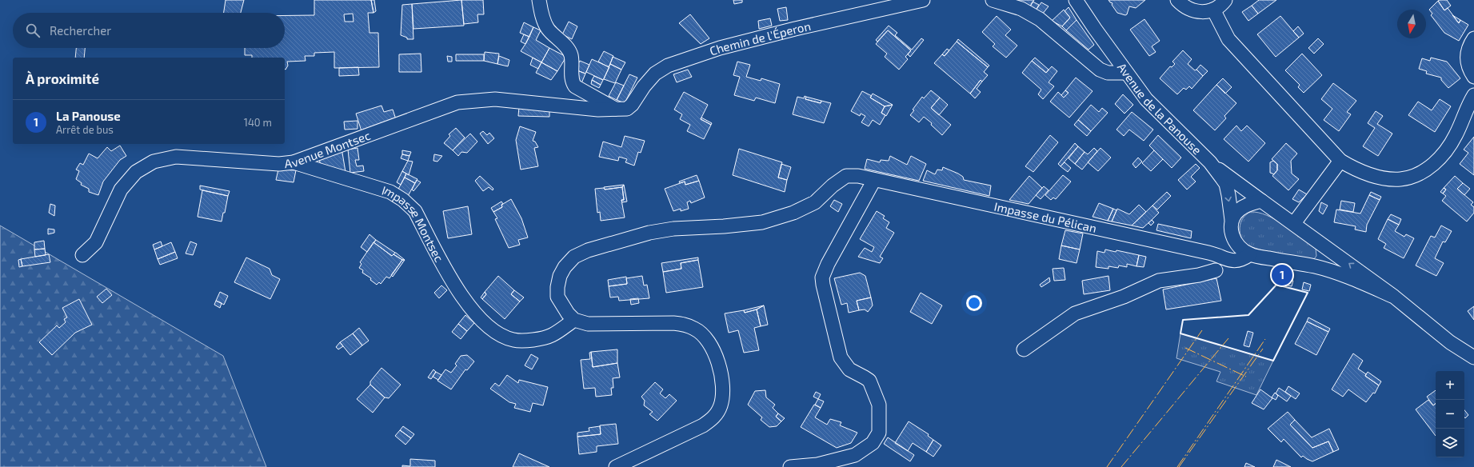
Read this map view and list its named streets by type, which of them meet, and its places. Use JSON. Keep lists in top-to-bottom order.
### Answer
{
  "streets": {
    "street": [
      "Chemin de l'Éperon",
      "Avenue de la Panouse",
      "Avenue Montsec",
      "Impasse du Pélican",
      "Impasse Montsec"
    ]
  },
  "crossings": [
    ["Chemin de l'Éperon", "Avenue Montsec"],
    ["Avenue Montsec", "Impasse Montsec"],
    ["Impasse du Pélican", "Impasse Montsec"]
  ],
  "north": "bottom",
  "page": {
    "search": "Rechercher",
    "heading": "À proximité",
    "list": [
      {
        "mark": "1",
        "name": "La Panouse",
        "note": "Arrêt de bus",
        "value": "140 m"
      }
    ],
    "pins": "1",
    "map_buttons": ["+", "−"]
  }
}
